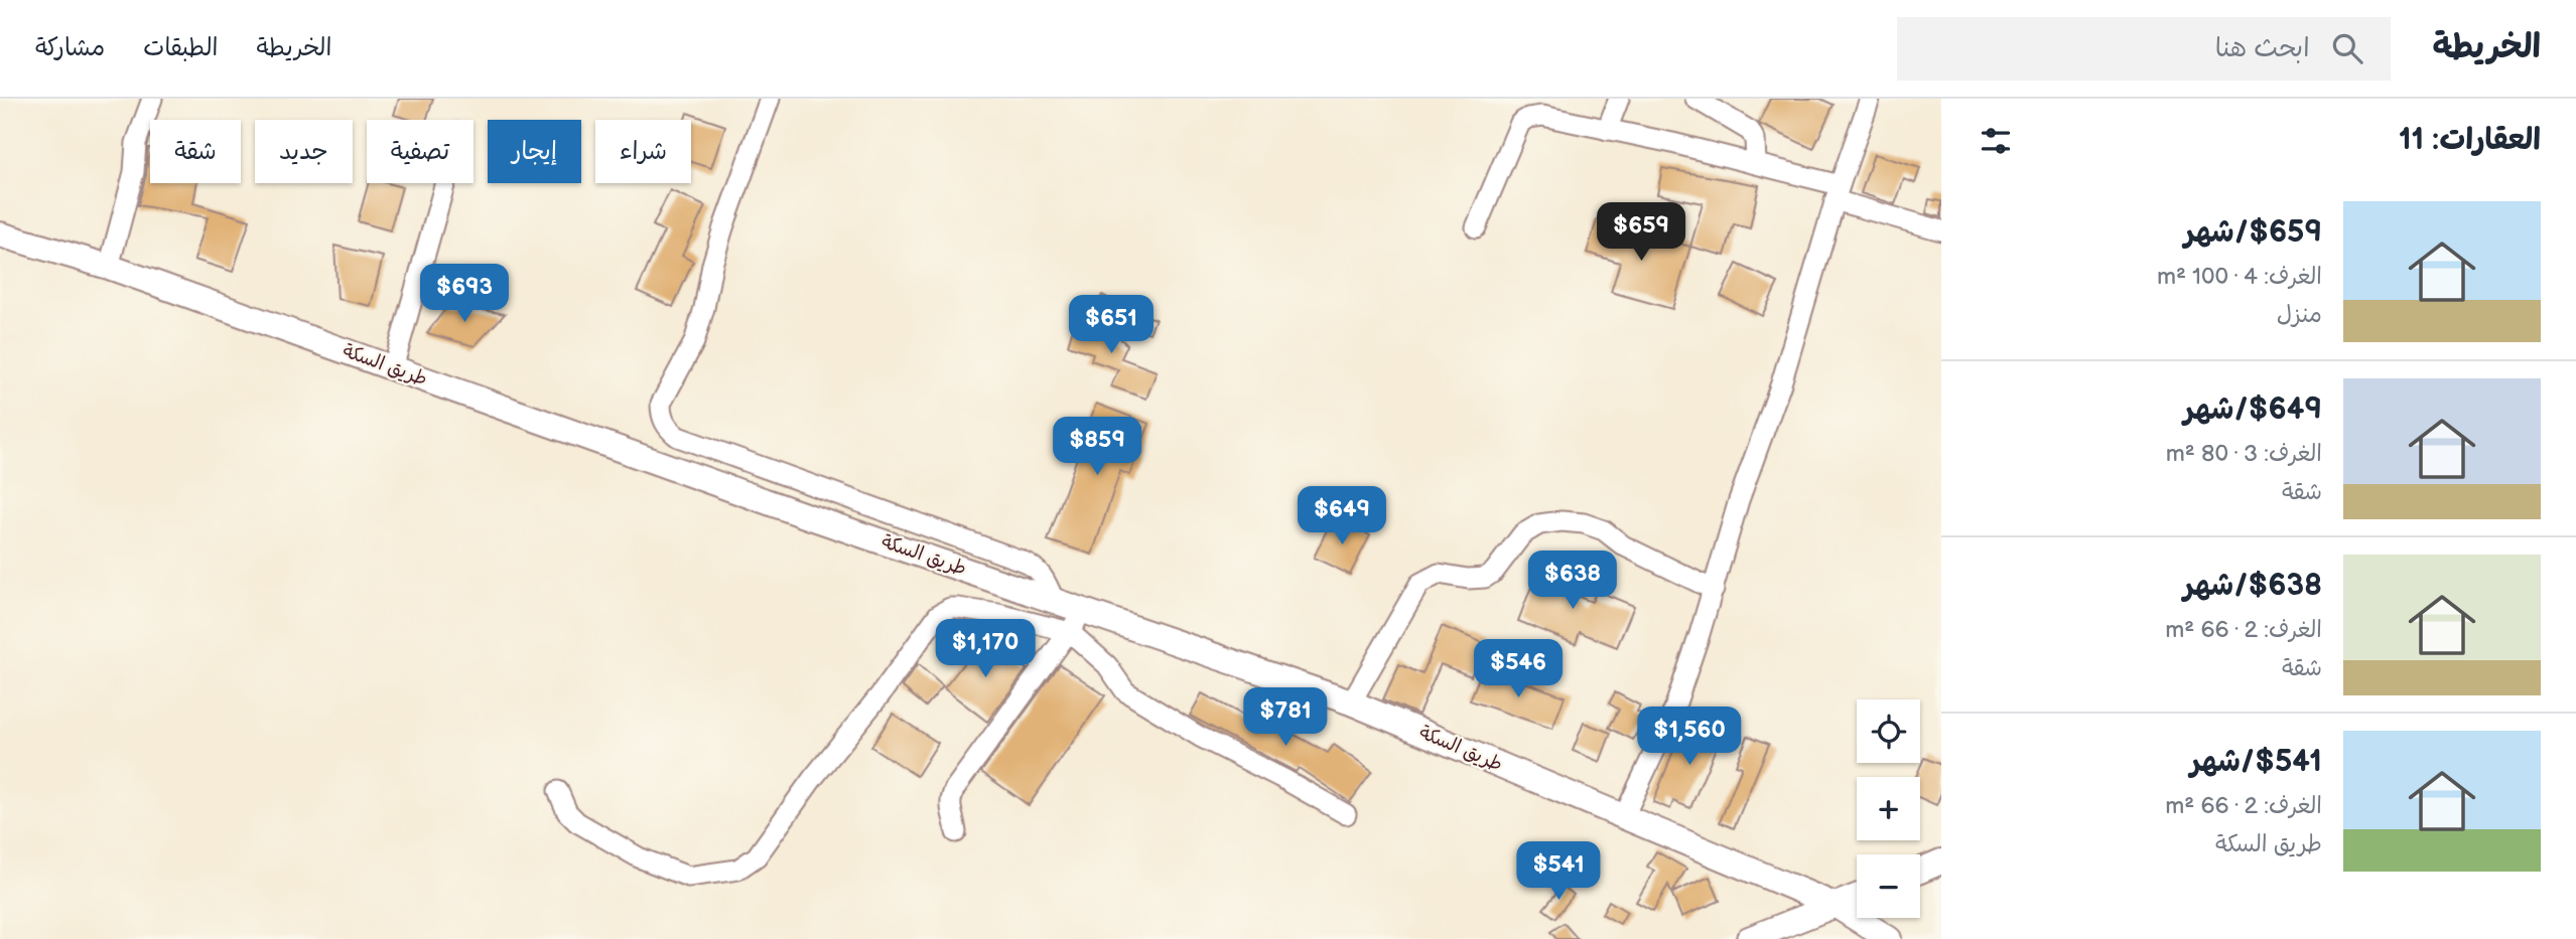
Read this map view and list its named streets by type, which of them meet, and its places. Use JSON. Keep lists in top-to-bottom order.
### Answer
{
  "streets": {
    "main road": ["طريق السكة"]
  },
  "page": {
    "header": "الخريطة",
    "search": "ابحث هنا",
    "nav": ["الخريطة", "الطبقات", "مشاركة"],
    "heading": "العقارات: 11",
    "chip": [
      "شراء",
      "إيجار",
      "تصفية",
      "جديد",
      "شقة"
    ],
    "list": [
      {
        "name": "$659/شهر",
        "note": "الغرف: 4 · 100 m² · منزل"
      },
      {
        "name": "$649/شهر",
        "note": "الغرف: 3 · 80 m² · شقة"
      },
      {
        "name": "$638/شهر",
        "note": "الغرف: 2 · 66 m² · شقة"
      },
      {
        "name": "$541/شهر",
        "note": "الغرف: 2 · 66 m² · طريق السكة"
      }
    ],
    "price": [
      "$659",
      "$693",
      "$651",
      "$859",
      "$649",
      "$638",
      "$1,170",
      "$546",
      "$781",
      "$1,560",
      "$541"
    ],
    "map_buttons": ["+", "−"]
  }
}
